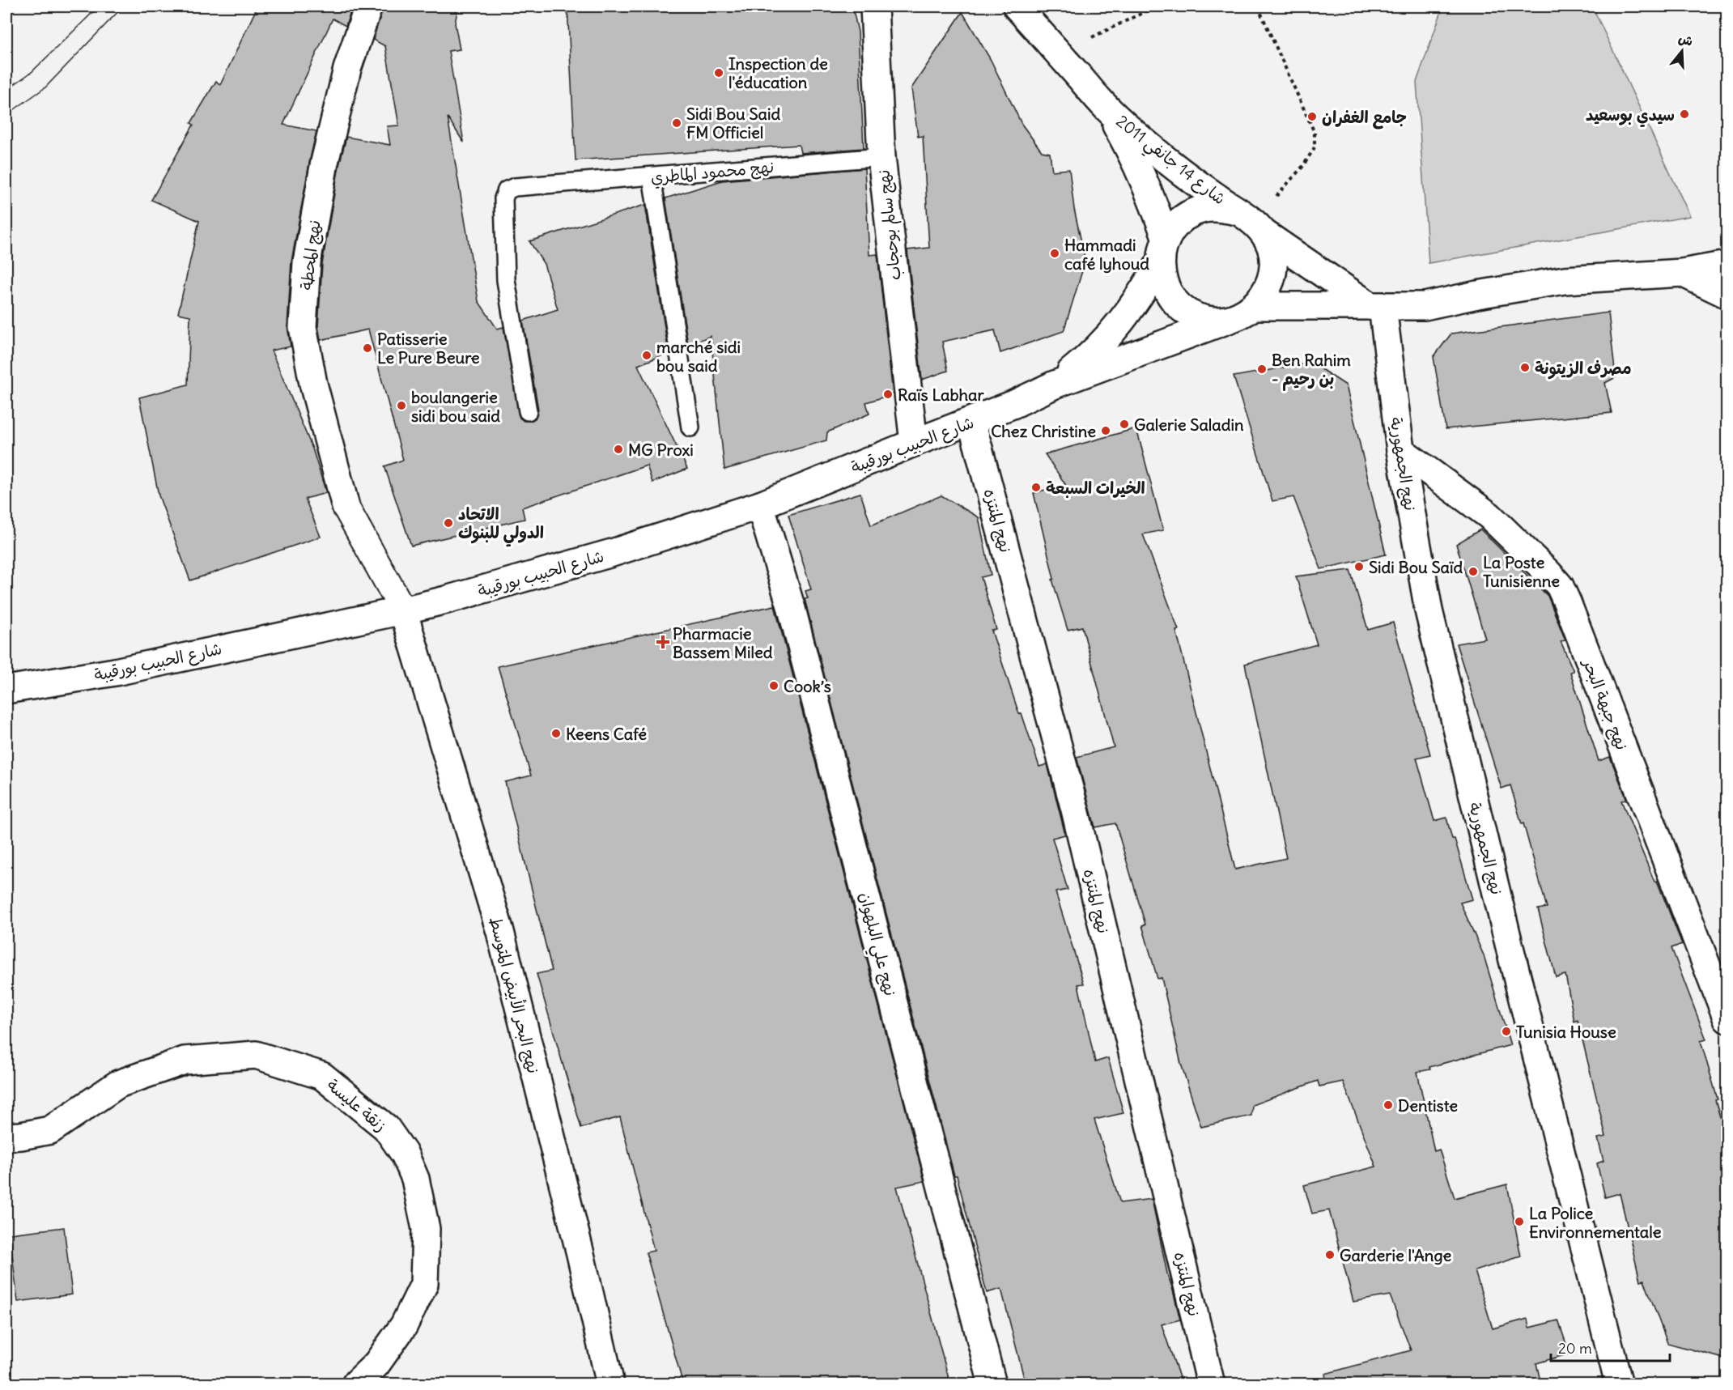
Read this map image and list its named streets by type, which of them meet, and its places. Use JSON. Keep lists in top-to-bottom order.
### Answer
{
  "streets": {
    "street": [
      "شارع 14 جانفي 2011",
      "نهج سالم بوحجاب",
      "نهج المحطة",
      "شارع الحبيب بورقيبة",
      "نهج الجمهورية",
      "نهج المنتزه",
      "نهج جبهة البحر",
      "نهج علي البلهوان",
      "نهج البحر الأبيض المتوسط",
      "زنقة عليسة"
    ],
    "lane": ["نهج محمود الماطري"]
  },
  "crossings": [
    ["شارع 14 جانفي 2011", "شارع الحبيب بورقيبة"],
    ["شارع 14 جانفي 2011", "نهج الجمهورية"],
    ["نهج محمود الماطري", "نهج سالم بوحجاب"],
    ["نهج سالم بوحجاب", "شارع الحبيب بورقيبة"],
    ["شارع الحبيب بورقيبة", "نهج المنتزه"],
    ["شارع الحبيب بورقيبة", "نهج علي البلهوان"],
    ["شارع الحبيب بورقيبة", "نهج البحر الأبيض المتوسط"],
    ["نهج الجمهورية", "نهج جبهة البحر"]
  ],
  "places": {
    "other": [
      "Inspection de l'éducation",
      "سيدي بوسعيد",
      "جامع الغفران",
      "Sidi Bou Said FM Officiel",
      "Hammadi café lyhoud",
      "Patisserie Le Pure Beure",
      "marché sidi bou said",
      "مصرف الزيتونة",
      "Ben Rahim - بن رحيم",
      "Raïs Labhar",
      "boulangerie sidi bou said",
      "Galerie Saladin",
      "Chez Christine",
      "MG Proxi",
      "الخيرات السبعة",
      "الاتحاد الدولي للبنوك",
      "Sidi Bou Saïd",
      "La Poste Tunisienne",
      "Cook’s",
      "Keens Café",
      "Tunisia House",
      "Dentiste",
      "La Police Environnementale",
      "Garderie l'Ange"
    ],
    "health": ["Pharmacie Bassem Miled"]
  },
  "scale_bar": "20 m",
  "north": "top"
}
